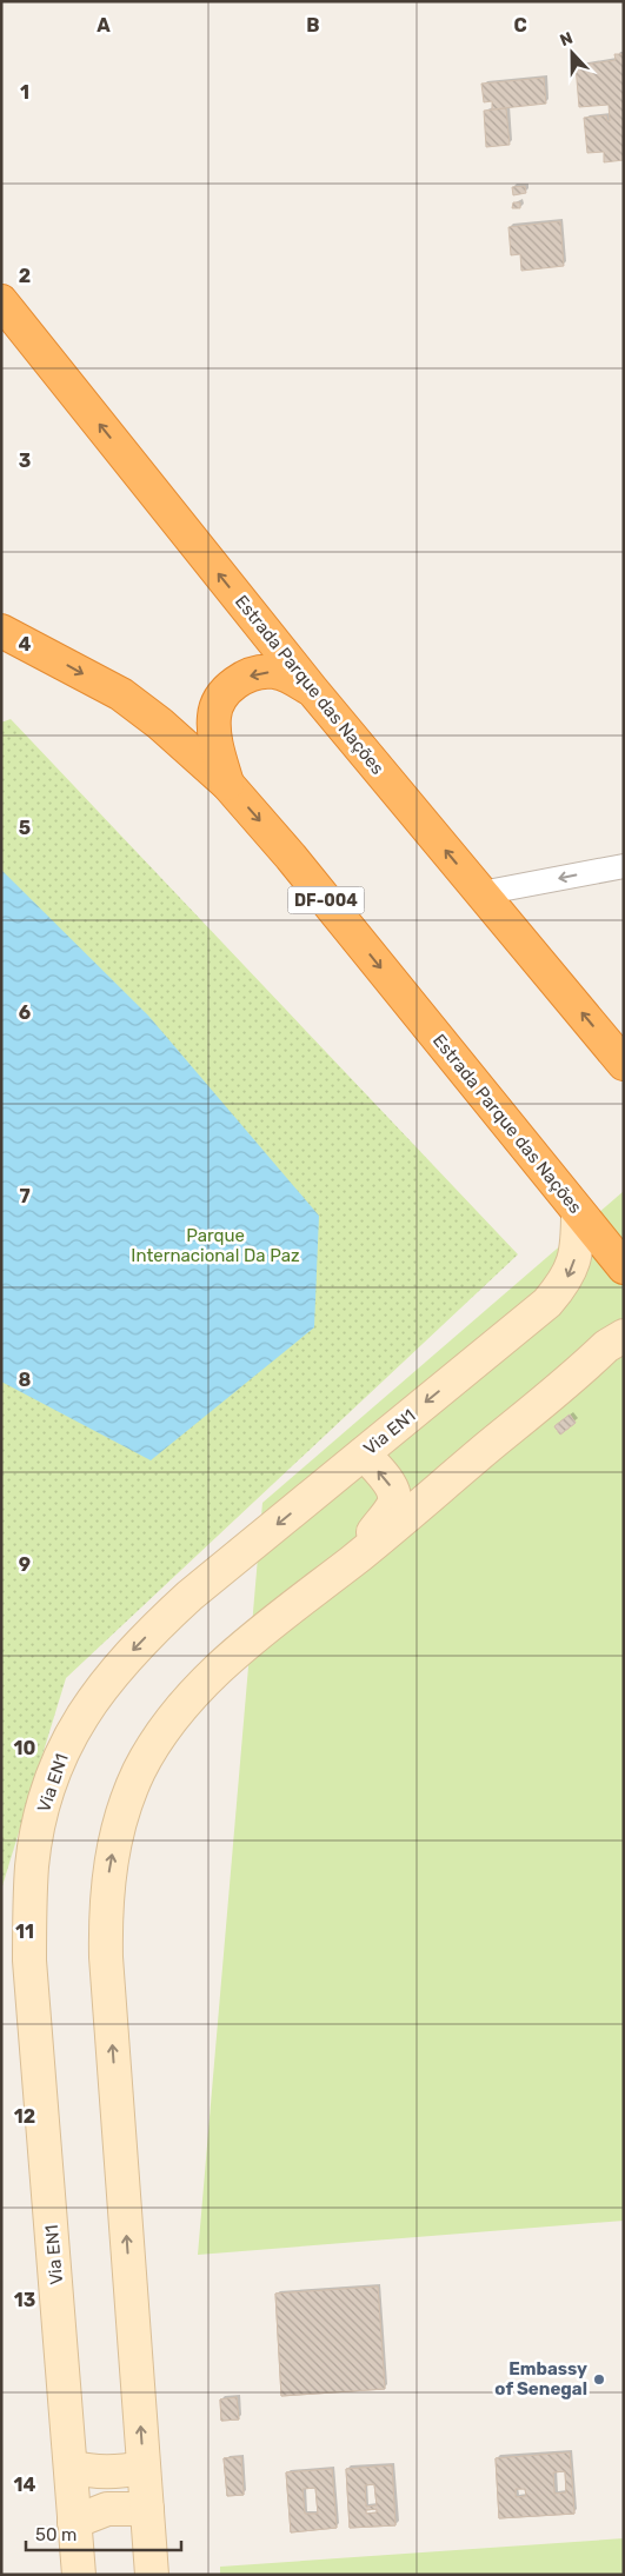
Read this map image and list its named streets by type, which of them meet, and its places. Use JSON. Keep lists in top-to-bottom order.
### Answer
{
  "streets": {
    "highway": ["Estrada Parque das Nações", "DF-004"],
    "street": ["Via EN1"]
  },
  "crossings": [
    ["Estrada Parque das Nações", "Via EN1"]
  ],
  "parks": ["Parque Internacional Da Paz"],
  "places": ["Embassy of Senegal"],
  "scale_bar": "50 m",
  "north": "top",
  "grid": {
    "columns": ["A", "B", "C"],
    "rows": [
      "1",
      "2",
      "3",
      "4",
      "5",
      "6",
      "7",
      "8",
      "9",
      "10",
      "11",
      "12",
      "13",
      "14"
    ]
  }
}
